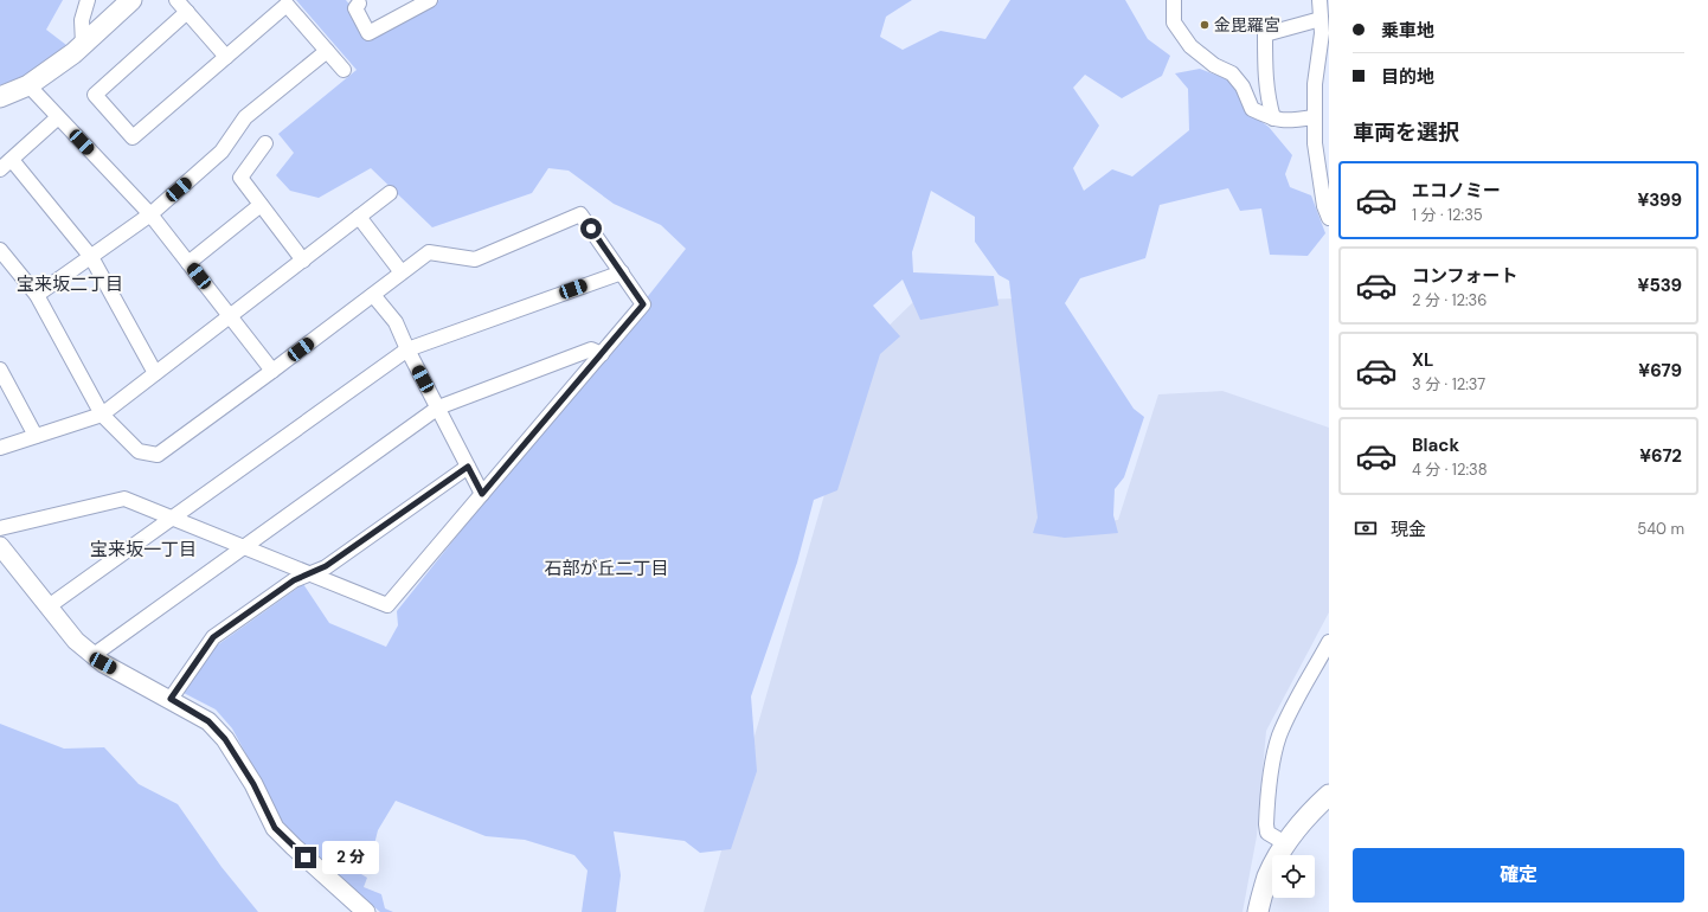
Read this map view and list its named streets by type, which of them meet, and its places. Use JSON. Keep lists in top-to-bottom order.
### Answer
{
  "districts": ["宝来坂二丁目", "宝来坂一丁目", "石部が丘二丁目"],
  "places": ["金毘羅宮"],
  "page": {
    "banner": ["乗車地", "目的地"],
    "heading": "車両を選択",
    "list": [
      {
        "name": "エコノミー",
        "note": "1 分 · 12:35",
        "value": "¥399"
      },
      {
        "name": "コンフォート",
        "note": "2 分 · 12:36",
        "value": "¥539"
      },
      {
        "name": "XL",
        "note": "3 分 · 12:37",
        "value": "¥679"
      },
      {
        "name": "Black",
        "note": "4 分 · 12:38",
        "value": "¥672"
      }
    ],
    "pay": ["現金", "540 m"],
    "buttons": "確定",
    "bubble": "2 分"
  }
}
